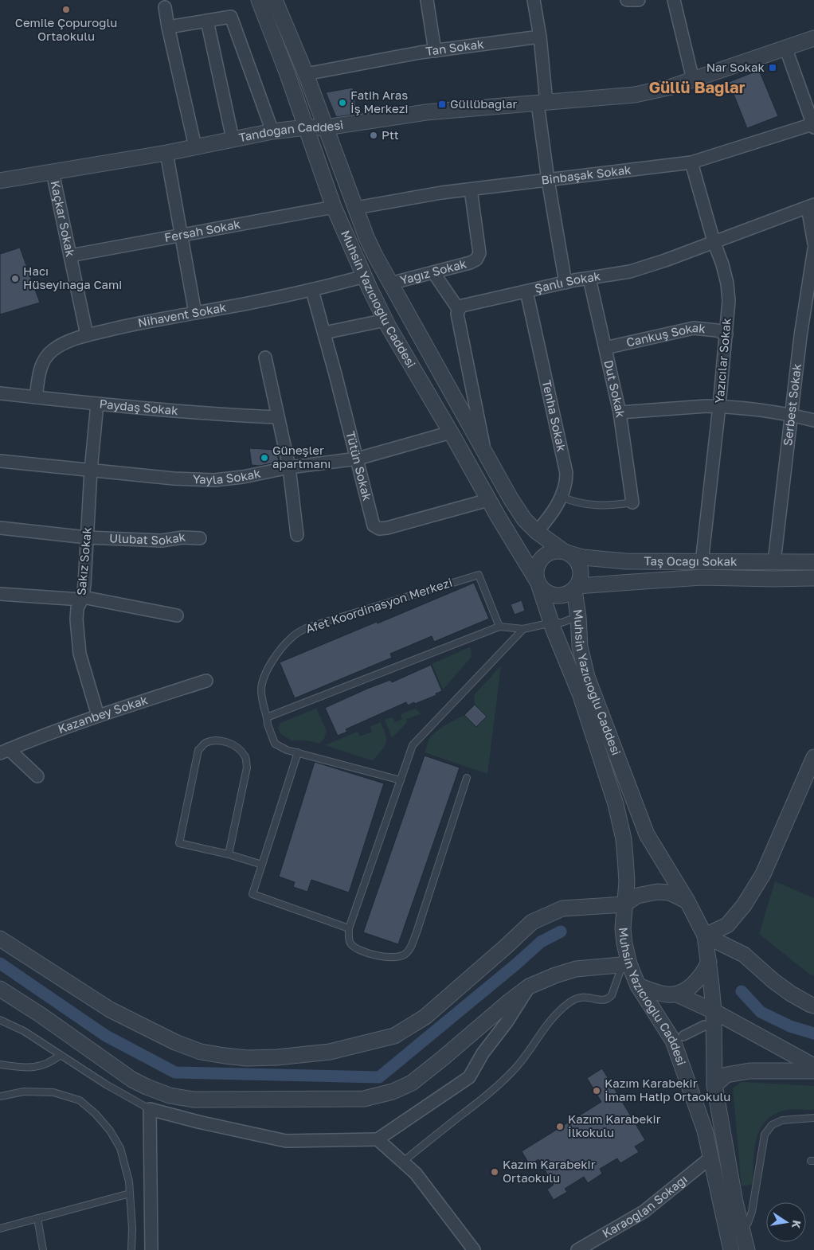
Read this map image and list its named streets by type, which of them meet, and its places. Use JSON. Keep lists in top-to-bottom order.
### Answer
{
  "streets": {
    "street": [
      "Tan Sokak",
      "Tandoğan Caddesi",
      "Binbaşak Sokak",
      "Kaçkar Sokak",
      "Fersah Sokak",
      "Yağız Sokak",
      "Şanlı Sokak",
      "Muhsin Yazıcıoğlu Caddesi",
      "Nihavent Sokak",
      "Cankuş Sokak",
      "Yazıcılar Sokak",
      "Dut Sokak",
      "Serbest Sokak",
      "Paydaş Sokak",
      "Tenha Sokak",
      "Tütün Sokak",
      "Yayla Sokak",
      "Ulubat Sokak",
      "Sakız Sokak",
      "Taş Ocağı Sokak",
      "Kazanbey Sokak",
      "Karaoğlan Sokağı"
    ],
    "lane": ["Afet Koordinasyon Merkezi"]
  },
  "crossings": [
    ["Tan Sokak", "Muhsin Yazıcıoğlu Caddesi"],
    ["Tandoğan Caddesi", "Kaçkar Sokak"],
    ["Tandoğan Caddesi", "Muhsin Yazıcıoğlu Caddesi"],
    ["Binbaşak Sokak", "Yağız Sokak"],
    ["Binbaşak Sokak", "Muhsin Yazıcıoğlu Caddesi"],
    ["Binbaşak Sokak", "Yazıcılar Sokak"],
    ["Kaçkar Sokak", "Fersah Sokak"],
    ["Kaçkar Sokak", "Nihavent Sokak"],
    ["Fersah Sokak", "Muhsin Yazıcıoğlu Caddesi"],
    ["Yağız Sokak", "Muhsin Yazıcıoğlu Caddesi"],
    ["Şanlı Sokak", "Yazıcılar Sokak"],
    ["Şanlı Sokak", "Dut Sokak"],
    ["Şanlı Sokak", "Tenha Sokak"],
    ["Muhsin Yazıcıoğlu Caddesi", "Nihavent Sokak"],
    ["Muhsin Yazıcıoğlu Caddesi", "Tenha Sokak"],
    ["Muhsin Yazıcıoğlu Caddesi", "Tütün Sokak"],
    ["Muhsin Yazıcıoğlu Caddesi", "Yayla Sokak"],
    ["Muhsin Yazıcıoğlu Caddesi", "Taş Ocağı Sokak"],
    ["Muhsin Yazıcıoğlu Caddesi", "Karaoğlan Sokağı"],
    ["Nihavent Sokak", "Paydaş Sokak"],
    ["Nihavent Sokak", "Tütün Sokak"],
    ["Cankuş Sokak", "Yazıcılar Sokak"],
    ["Cankuş Sokak", "Dut Sokak"],
    ["Yazıcılar Sokak", "Taş Ocağı Sokak"],
    ["Serbest Sokak", "Taş Ocağı Sokak"],
    ["Paydaş Sokak", "Sakız Sokak"],
    ["Tütün Sokak", "Yayla Sokak"],
    ["Yayla Sokak", "Sakız Sokak"],
    ["Ulubat Sokak", "Sakız Sokak"],
    ["Sakız Sokak", "Kazanbey Sokak"]
  ],
  "districts": ["Güllü Bağlar"],
  "places": {
    "other": [
      "Cemile Çopuroğlu Ortaokulu",
      "Fatih Aras İş Merkezi",
      "Ptt",
      "Hacı Hüseyinağa Cami",
      "Güneşler apartmanı",
      "Kazım Karabekir İmam Hatip Ortaokulu",
      "Kazım Karabekir İlkokulu",
      "Kazım Karabekir Ortaokulu"
    ],
    "transit": ["Nar Sokak", "Güllübağlar"]
  },
  "north": "right"
}
